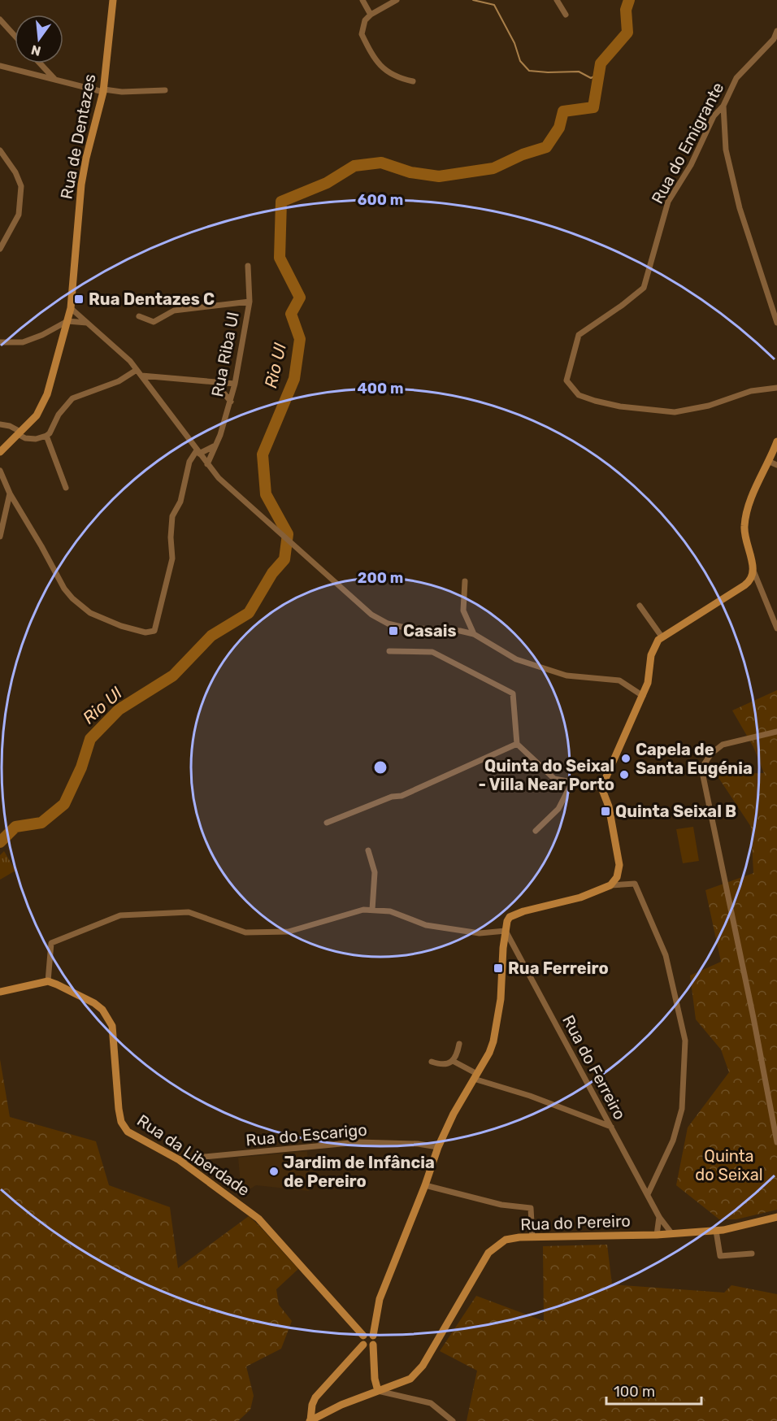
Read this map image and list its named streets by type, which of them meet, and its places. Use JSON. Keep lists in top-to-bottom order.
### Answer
{
  "streets": {
    "street": [
      "Rua de Dentazes",
      "Rua do Emigrante",
      "Rua Riba Ul",
      "Rua do Ferreiro",
      "Rua do Escarigo",
      "Rua da Liberdade",
      "Rua do Pereiro"
    ]
  },
  "crossings": [
    ["Rua do Ferreiro", "Rua do Pereiro"],
    ["Rua do Escarigo", "Rua da Liberdade"]
  ],
  "water": ["Rio Ul"],
  "parks": ["Quinta do Seixal"],
  "places": {
    "transit": [
      "Rua Dentazes C",
      "Casais",
      "Quinta Seixal B",
      "Rua Ferreiro"
    ],
    "other": ["Capela de Santa Eugénia", "Quinta do Seixal - Villa Near Porto", "Jardim de Infância de Pereiro"]
  },
  "scale_bar": "100 m",
  "north": "bottom",
  "rings": ["600 m", "400 m", "200 m"]
}
